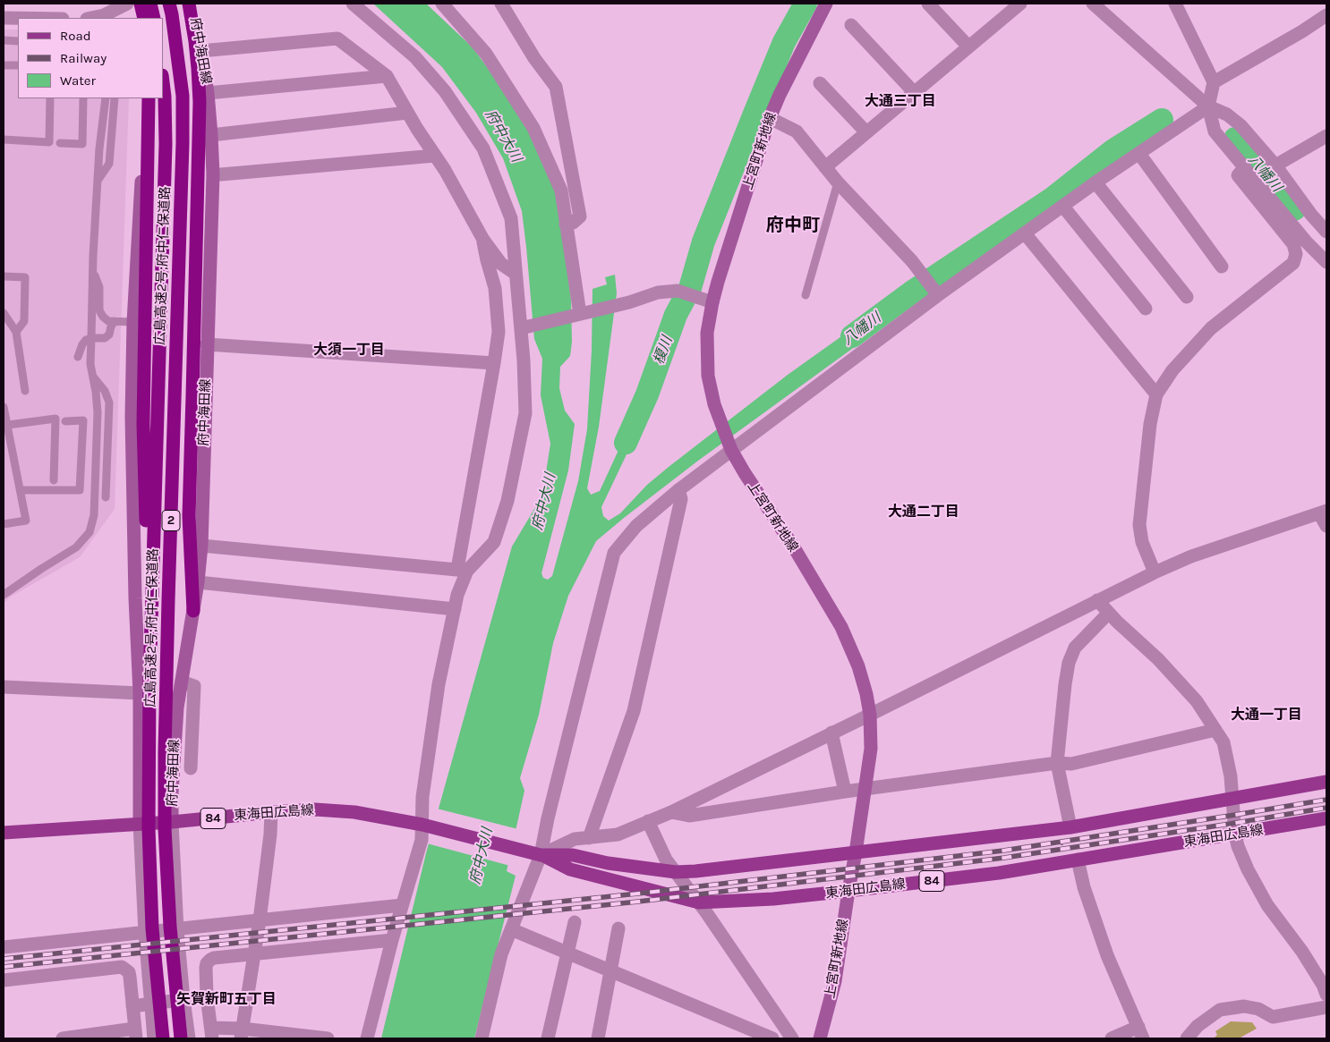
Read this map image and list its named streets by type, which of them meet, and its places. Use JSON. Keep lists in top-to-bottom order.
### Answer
{
  "streets": {
    "highway": ["広島高速2号;府中仁保道路", "2"],
    "main road": [
      "府中海田線",
      "上宮町新地線",
      "東海田広島線",
      "84"
    ]
  },
  "crossings": [
    ["府中海田線", "東海田広島線"],
    ["上宮町新地線", "東海田広島線"]
  ],
  "districts": [
    "大通三丁目",
    "府中町",
    "大須一丁目",
    "大通二丁目",
    "大通一丁目",
    "矢賀新町五丁目"
  ],
  "water": ["府中大川", "八幡川", "榎川"],
  "legend": ["Road", "Railway", "Water"]
}
